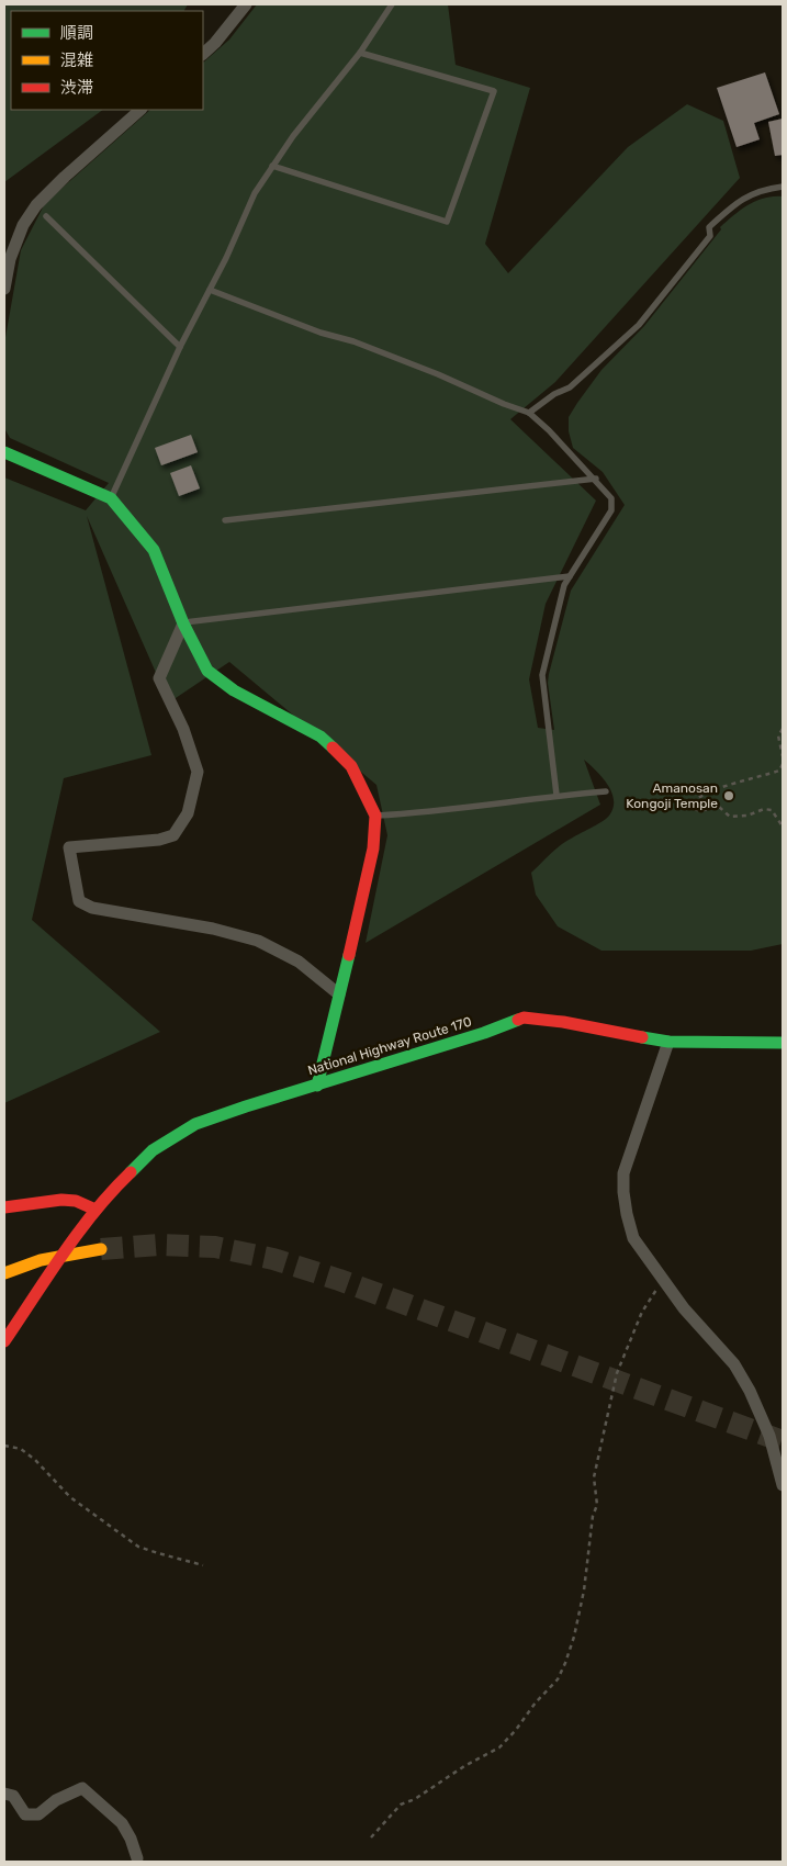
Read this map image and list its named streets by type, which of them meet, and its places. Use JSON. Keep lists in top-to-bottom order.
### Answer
{
  "streets": {
    "main road": ["National Highway Route 170"]
  },
  "places": ["Amanosan Kongoji Temple"],
  "legend": ["順調", "混雑", "渋滞"]
}
